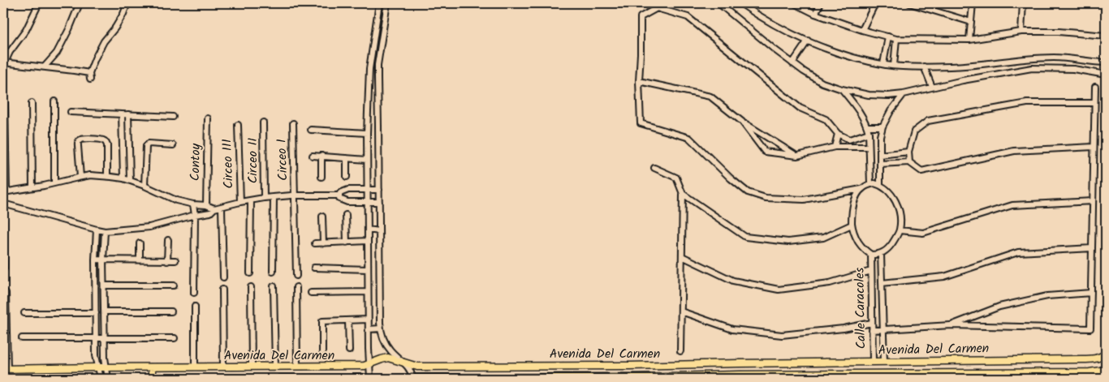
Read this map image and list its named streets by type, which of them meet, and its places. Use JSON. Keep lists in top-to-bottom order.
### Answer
{
  "streets": {
    "main road": ["Avenida Del Carmen"],
    "street": [
      "Circeo I",
      "Circeo II",
      "Contoy",
      "Circeo III",
      "Calle Caracoles"
    ]
  },
  "crossings": [
    ["Calle Caracoles", "Avenida Del Carmen"]
  ]
}
